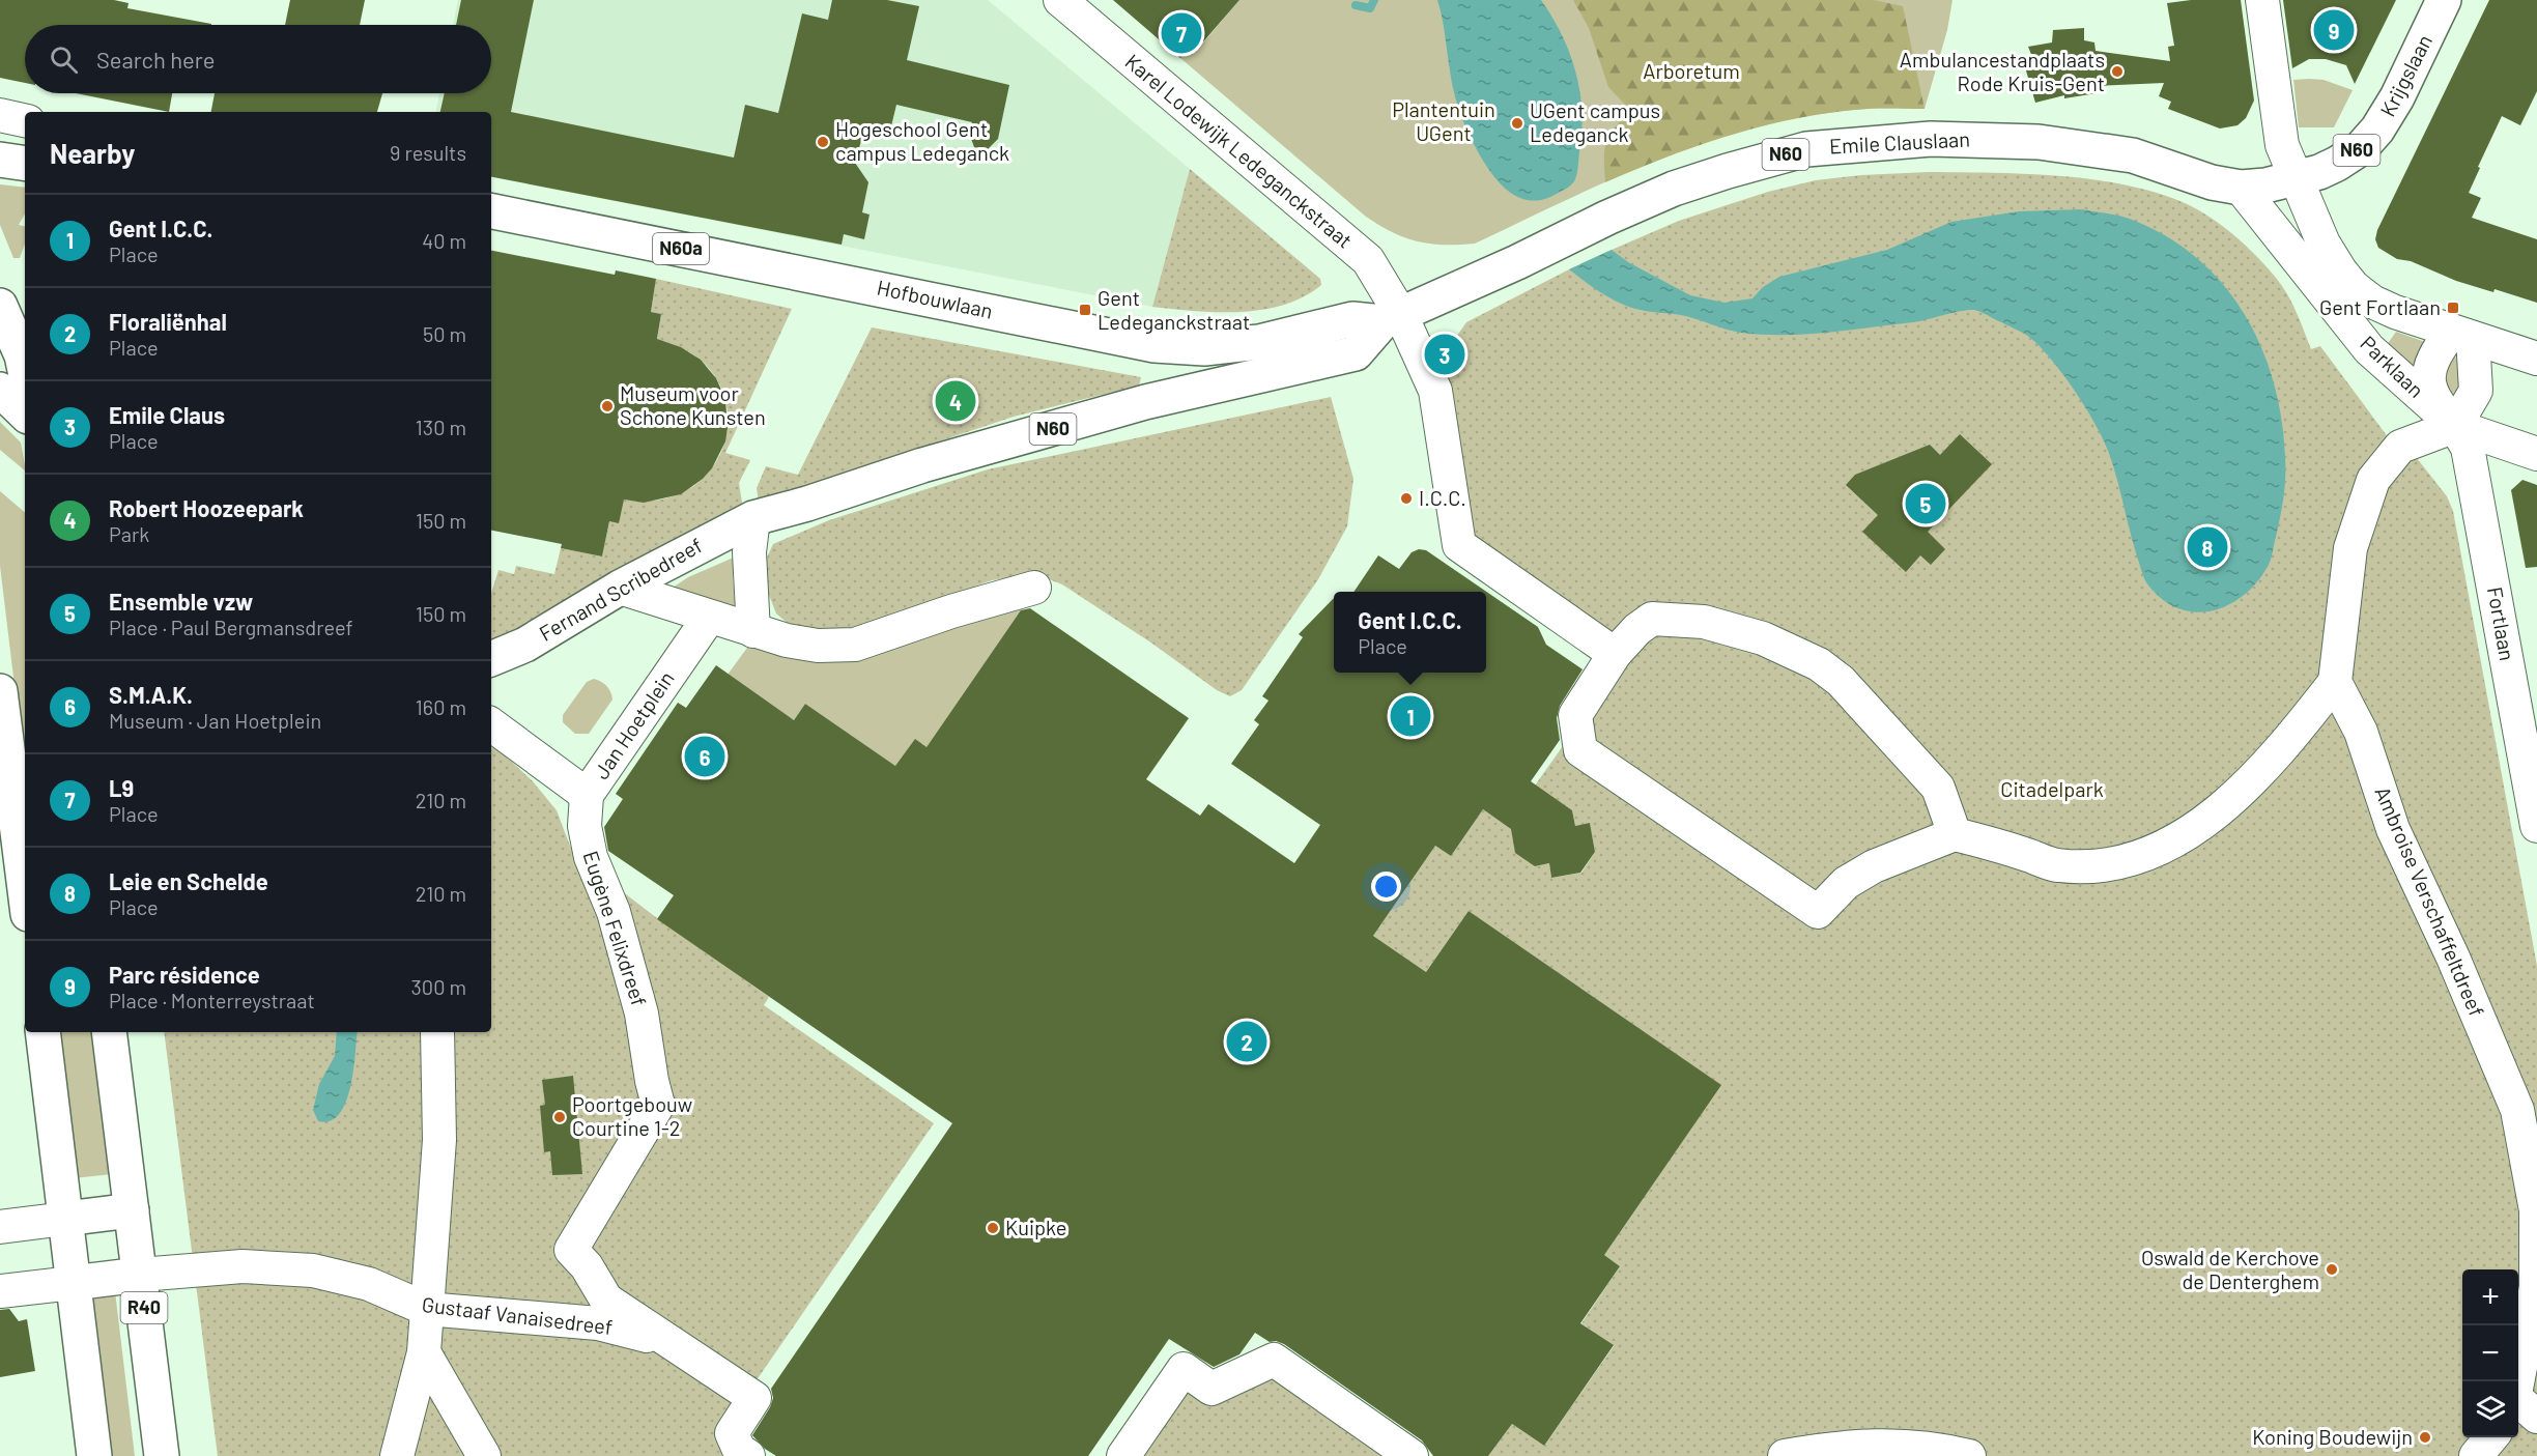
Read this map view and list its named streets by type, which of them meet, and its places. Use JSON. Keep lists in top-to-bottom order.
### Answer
{
  "streets": {
    "main road": [
      "Krijgslaan",
      "Emile Clauslaan",
      "N60",
      "N60a",
      "Hofbouwlaan",
      "Fernand Scribedreef",
      "R40"
    ],
    "street": [
      "Karel Lodewijk Ledeganckstraat",
      "Parklaan",
      "Fortlaan",
      "Jan Hoetplein",
      "Ambroise Verschaffeltdreef",
      "Eugène Felixdreef",
      "Gustaaf Vanaisedreef"
    ]
  },
  "crossings": [
    ["Krijgslaan", "Emile Clauslaan"],
    ["Krijgslaan", "Parklaan"],
    ["Emile Clauslaan", "N60"],
    ["Emile Clauslaan", "Karel Lodewijk Ledeganckstraat"],
    ["Emile Clauslaan", "Hofbouwlaan"],
    ["Emile Clauslaan", "Parklaan"],
    ["N60", "Karel Lodewijk Ledeganckstraat"],
    ["N60", "Hofbouwlaan"],
    ["N60", "Fernand Scribedreef"],
    ["Karel Lodewijk Ledeganckstraat", "Hofbouwlaan"],
    ["Parklaan", "Fortlaan"],
    ["Jan Hoetplein", "Eugène Felixdreef"],
    ["Eugène Felixdreef", "Gustaaf Vanaisedreef"],
    ["R40", "Gustaaf Vanaisedreef"]
  ],
  "parks": ["Arboretum", "Plantentuin UGent", "Citadelpark"],
  "places": {
    "other": [
      "Ambulancestandplaats Rode Kruis-Gent",
      "UGent campus Ledeganck",
      "Hogeschool Gent campus Ledeganck",
      "Museum voor Schone Kunsten",
      "I.C.C.",
      "Poortgebouw Courtine 1-2",
      "Kuipke",
      "Oswald de Kerchove de Denterghem",
      "Koning Boudewijn"
    ],
    "transit": ["Gent Fortlaan", "Gent Ledeganckstraat"]
  },
  "page": {
    "pins": [
      "9",
      "7",
      "3",
      "4",
      "5",
      "8",
      "1",
      "6",
      "2"
    ],
    "search": "Search here",
    "heading": ["Nearby", "9 results"],
    "list": [
      {
        "mark": "1",
        "name": "Gent I.C.C.",
        "note": "Place",
        "value": "40 m"
      },
      {
        "mark": "2",
        "name": "Floraliënhal",
        "note": "Place",
        "value": "50 m"
      },
      {
        "mark": "3",
        "name": "Emile Claus",
        "note": "Place",
        "value": "130 m"
      },
      {
        "mark": "4",
        "name": "Robert Hoozeepark",
        "note": "Park",
        "value": "150 m"
      },
      {
        "mark": "5",
        "name": "Ensemble vzw",
        "note": "Place · Paul Bergmansdreef",
        "value": "150 m"
      },
      {
        "mark": "6",
        "name": "S.M.A.K.",
        "note": "Museum · Jan Hoetplein",
        "value": "160 m"
      },
      {
        "mark": "7",
        "name": "L9",
        "note": "Place",
        "value": "210 m"
      },
      {
        "mark": "8",
        "name": "Leie en Schelde",
        "note": "Place",
        "value": "210 m"
      },
      {
        "mark": "9",
        "name": "Parc résidence",
        "note": "Place · Monterreystraat",
        "value": "300 m"
      }
    ],
    "popup": ["Gent I.C.C.", "Place"],
    "map_buttons": ["+", "−"]
  }
}
